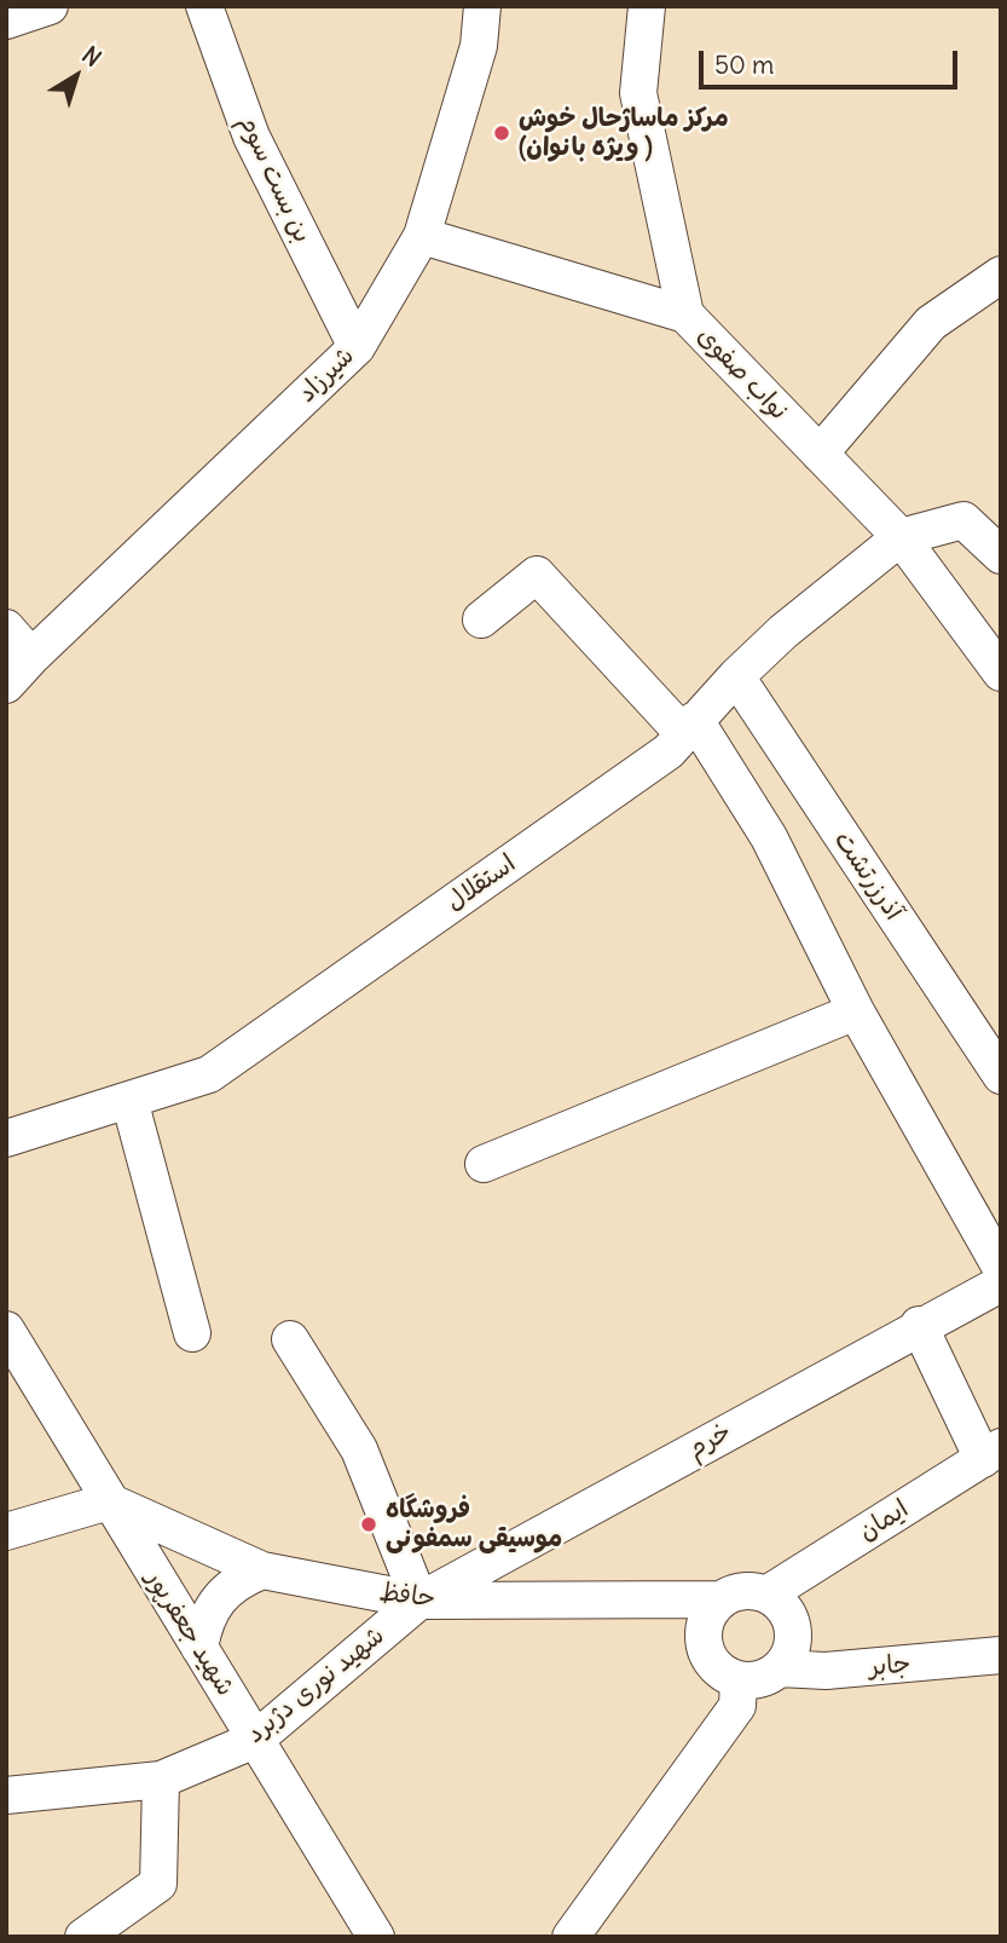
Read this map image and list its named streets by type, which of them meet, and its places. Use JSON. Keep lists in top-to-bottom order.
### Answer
{
  "streets": {
    "street": [
      "بن بست سوم",
      "نواب صفوی",
      "شیرزاد",
      "آذرزرتشت",
      "استقلال",
      "خرم",
      "ایمان",
      "حافظ",
      "شهید جعفرپور",
      "جابر",
      "شهید نوری دژبرد"
    ]
  },
  "crossings": [
    ["بن بست سوم", "شیرزاد"],
    ["نواب صفوی", "استقلال"],
    ["آذرزرتشت", "استقلال"],
    ["خرم", "حافظ"],
    ["خرم", "شهید نوری دژبرد"],
    ["ایمان", "حافظ"],
    ["ایمان", "جابر"],
    ["حافظ", "شهید جعفرپور"],
    ["حافظ", "جابر"],
    ["حافظ", "شهید نوری دژبرد"],
    ["شهید جعفرپور", "شهید نوری دژبرد"]
  ],
  "places": ["مرکز ماساژحال خوش (ویژه بانوان )", "فروشگاه موسیقی سمفونی"],
  "scale_bar": "50 m",
  "north": "top right"
}
